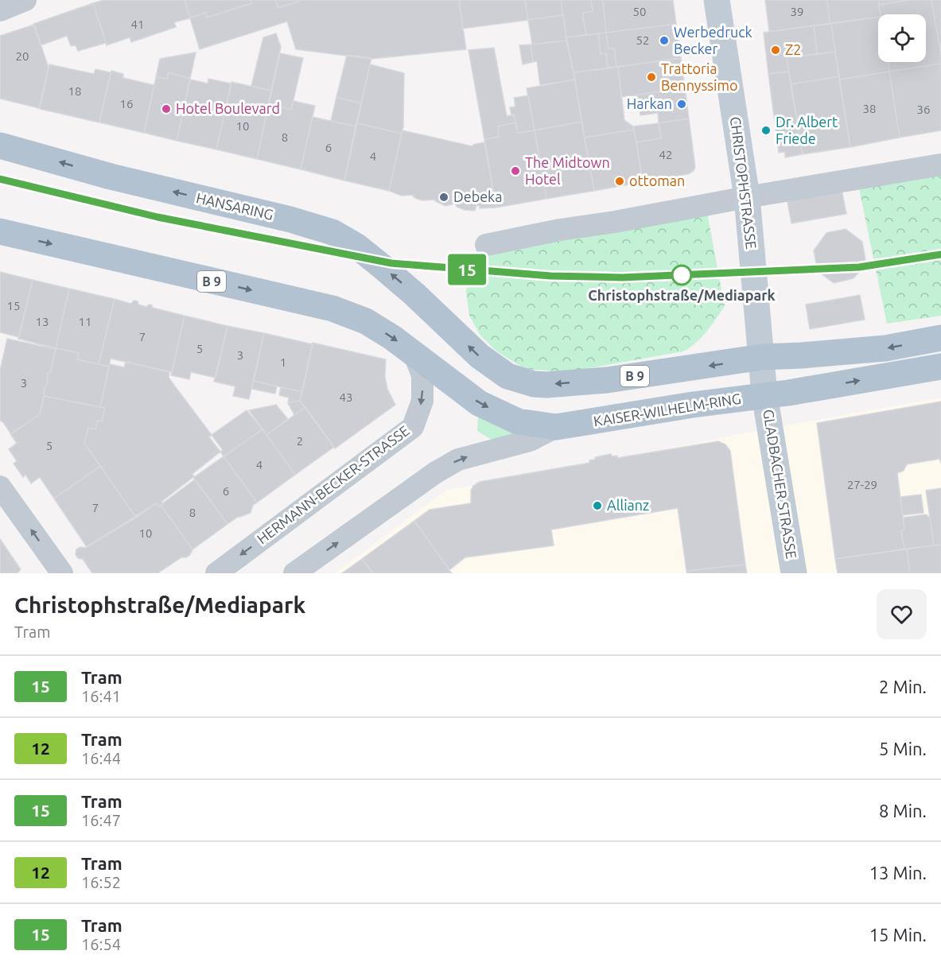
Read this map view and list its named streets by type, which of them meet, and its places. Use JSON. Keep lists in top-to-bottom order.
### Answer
{
  "streets": {
    "main road": ["HANSARING", "B 9", "KAISER-WILHELM-RING"],
    "street": ["CHRISTOPHSTRASSE", "GLADBACHER STRASSE", "HERMANN-BECKER-STRASSE"]
  },
  "crossings": [
    ["CHRISTOPHSTRASSE", "HANSARING"],
    ["CHRISTOPHSTRASSE", "B 9"],
    ["CHRISTOPHSTRASSE", "KAISER-WILHELM-RING"],
    ["CHRISTOPHSTRASSE", "GLADBACHER STRASSE"],
    ["HANSARING", "B 9"],
    ["B 9", "KAISER-WILHELM-RING"],
    ["B 9", "HERMANN-BECKER-STRASSE"],
    ["KAISER-WILHELM-RING", "GLADBACHER STRASSE"],
    ["KAISER-WILHELM-RING", "HERMANN-BECKER-STRASSE"]
  ],
  "places": [
    "Werbedruck Becker",
    "Z2",
    "Trattoria Bennyssimo",
    "Harkan",
    "Hotel Boulevard",
    "Dr. Albert Friede",
    "The Midtown Hotel",
    "ottoman",
    "Debeka",
    "Christophstraße/Mediapark",
    "Allianz"
  ],
  "lines": ["tram line 15"],
  "house_numbers": [
    "50",
    "39",
    "41",
    "52",
    "20",
    "18",
    "16",
    "38",
    "36",
    "10",
    "8",
    "6",
    "42",
    "4",
    "15",
    "13",
    "11",
    "7",
    "5",
    "3",
    "1",
    "3",
    "43",
    "2",
    "5",
    "4",
    "27-29",
    "6",
    "7",
    "8",
    "10"
  ],
  "page": {
    "on_map": "15",
    "heading": ["Christophstraße/Mediapark", "Tram"],
    "list": [
      {
        "mark": "15",
        "name": "Tram",
        "note": "16:41",
        "value": "2 Min."
      },
      {
        "mark": "12",
        "name": "Tram",
        "note": "16:44",
        "value": "5 Min."
      },
      {
        "mark": "15",
        "name": "Tram",
        "note": "16:47",
        "value": "8 Min."
      },
      {
        "mark": "12",
        "name": "Tram",
        "note": "16:52",
        "value": "13 Min."
      },
      {
        "mark": "15",
        "name": "Tram",
        "note": "16:54",
        "value": "15 Min."
      }
    ]
  }
}
